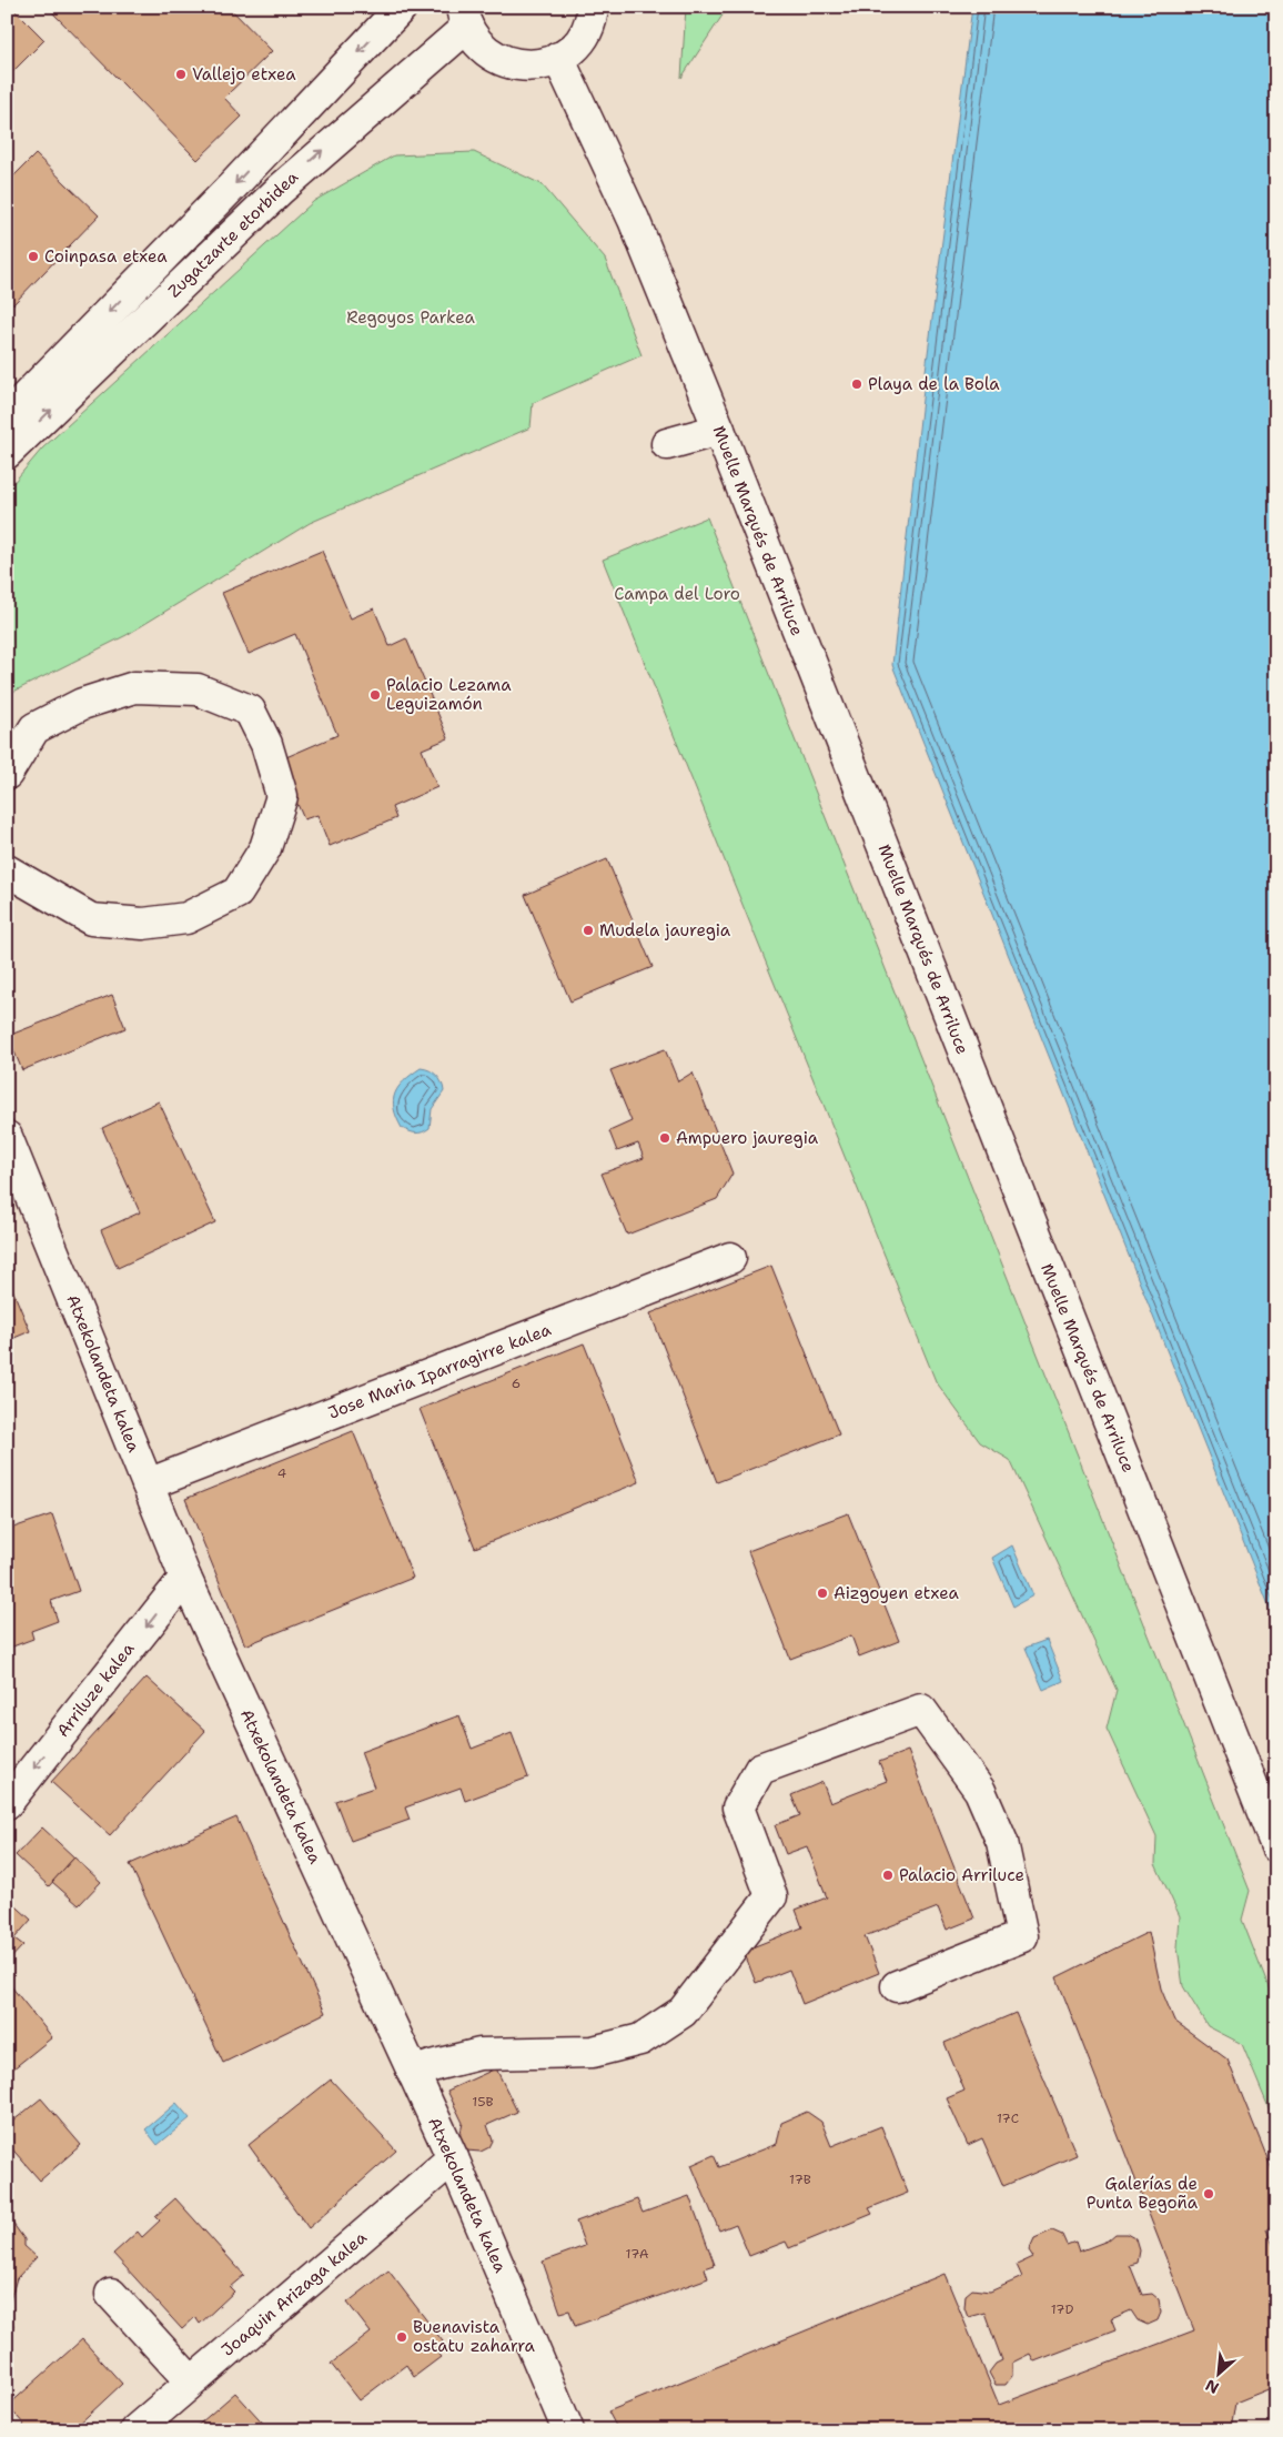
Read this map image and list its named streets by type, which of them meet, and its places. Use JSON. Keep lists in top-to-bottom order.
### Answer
{
  "streets": {
    "street": [
      "Zugatzarte etorbidea",
      "Muelle Marqués de Arriluce",
      "Jose Maria Iparragirre kalea",
      "Atxekolandeta kalea",
      "Arriluze kalea",
      "Joaquin Arizaga kalea"
    ]
  },
  "crossings": [
    ["Jose Maria Iparragirre kalea", "Atxekolandeta kalea"],
    ["Atxekolandeta kalea", "Arriluze kalea"],
    ["Atxekolandeta kalea", "Joaquin Arizaga kalea"]
  ],
  "one_way": ["Arriluze kalea"],
  "parks": ["Regoyos Parkea", "Campa del Loro"],
  "places": [
    "Vallejo etxea",
    "Coinpasa etxea",
    "Playa de la Bola",
    "Palacio Lezama Leguizamón",
    "Mudela jauregia",
    "Ampuero jauregia",
    "Aizgoyen etxea",
    "Palacio Arriluce",
    "Galerías de Punta Begoña",
    "Buenavista ostatu zaharra"
  ],
  "house_numbers": [
    "6",
    "4",
    "15B",
    "17C",
    "17B",
    "17A",
    "17D"
  ],
  "north": "bottom left"
}
